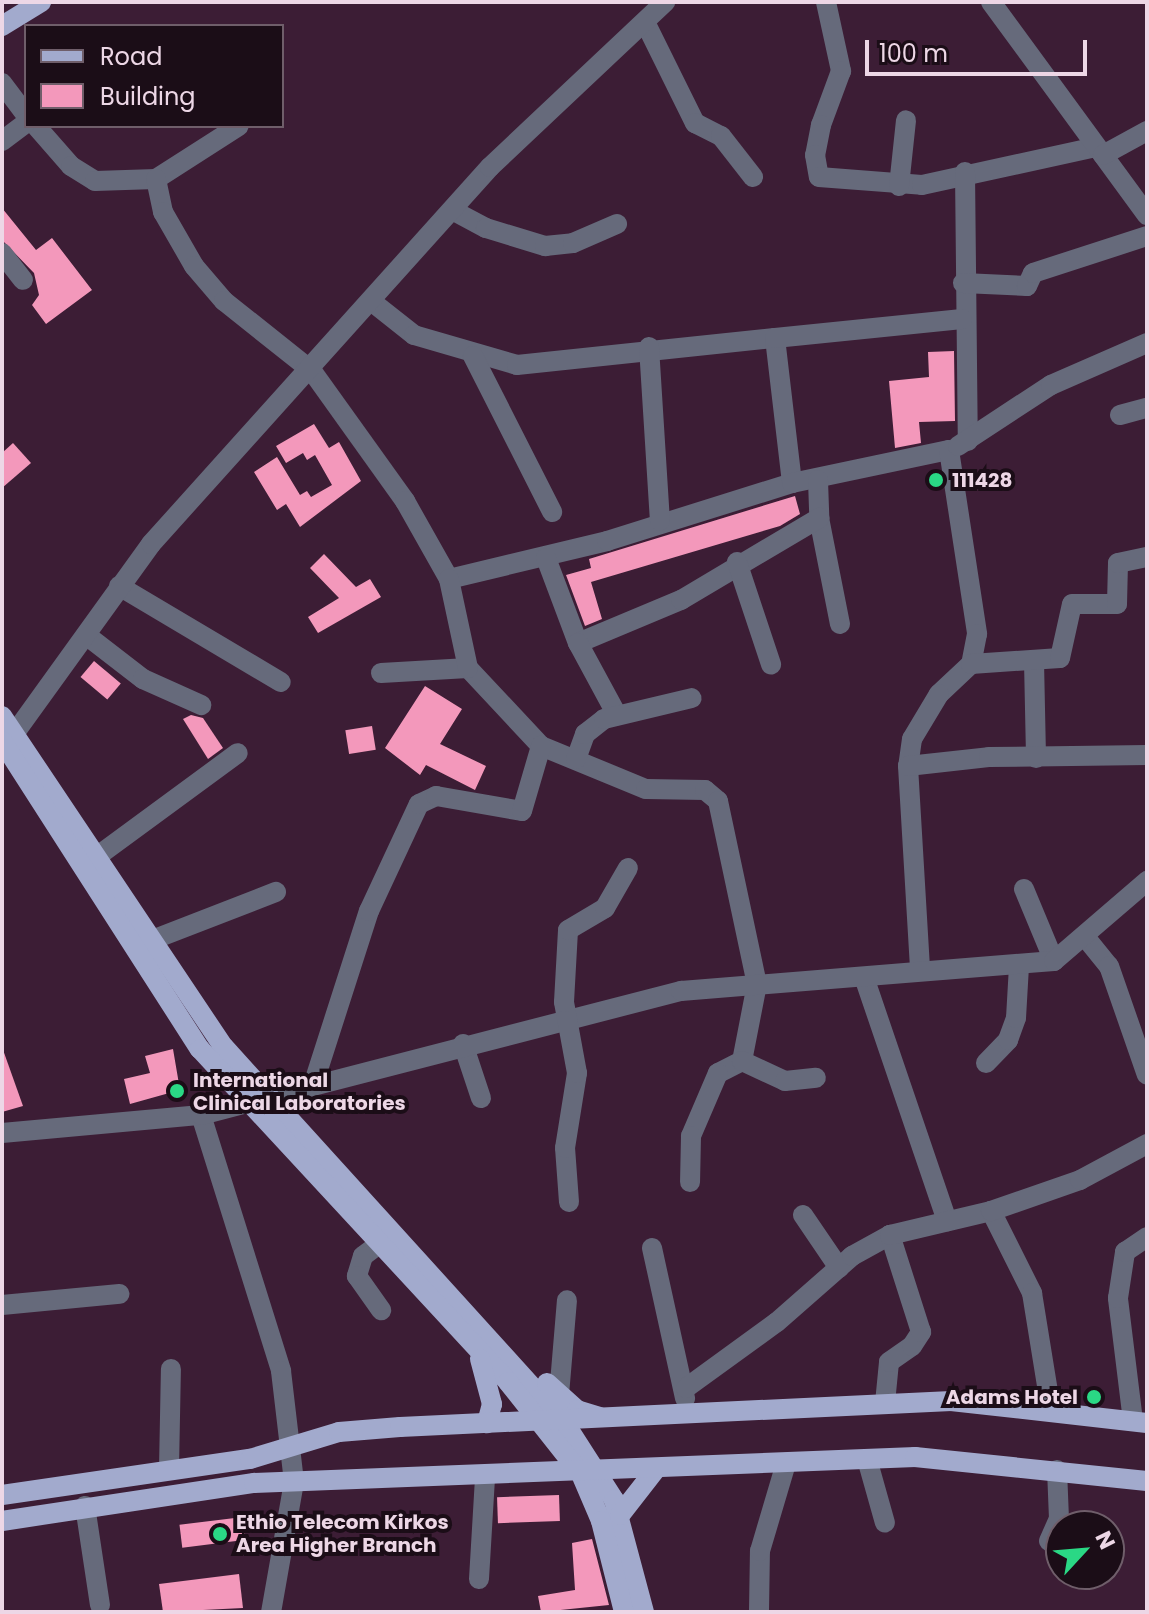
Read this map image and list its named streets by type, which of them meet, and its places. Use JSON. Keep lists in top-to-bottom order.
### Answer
{
  "places": [
    "111428",
    "International Clinical Laboratories",
    "Adams Hotel",
    "Ethio Telecom Kirkos Area Higher Branch"
  ],
  "legend": ["Road", "Building"],
  "scale_bar": "100 m",
  "north": "top right"
}
